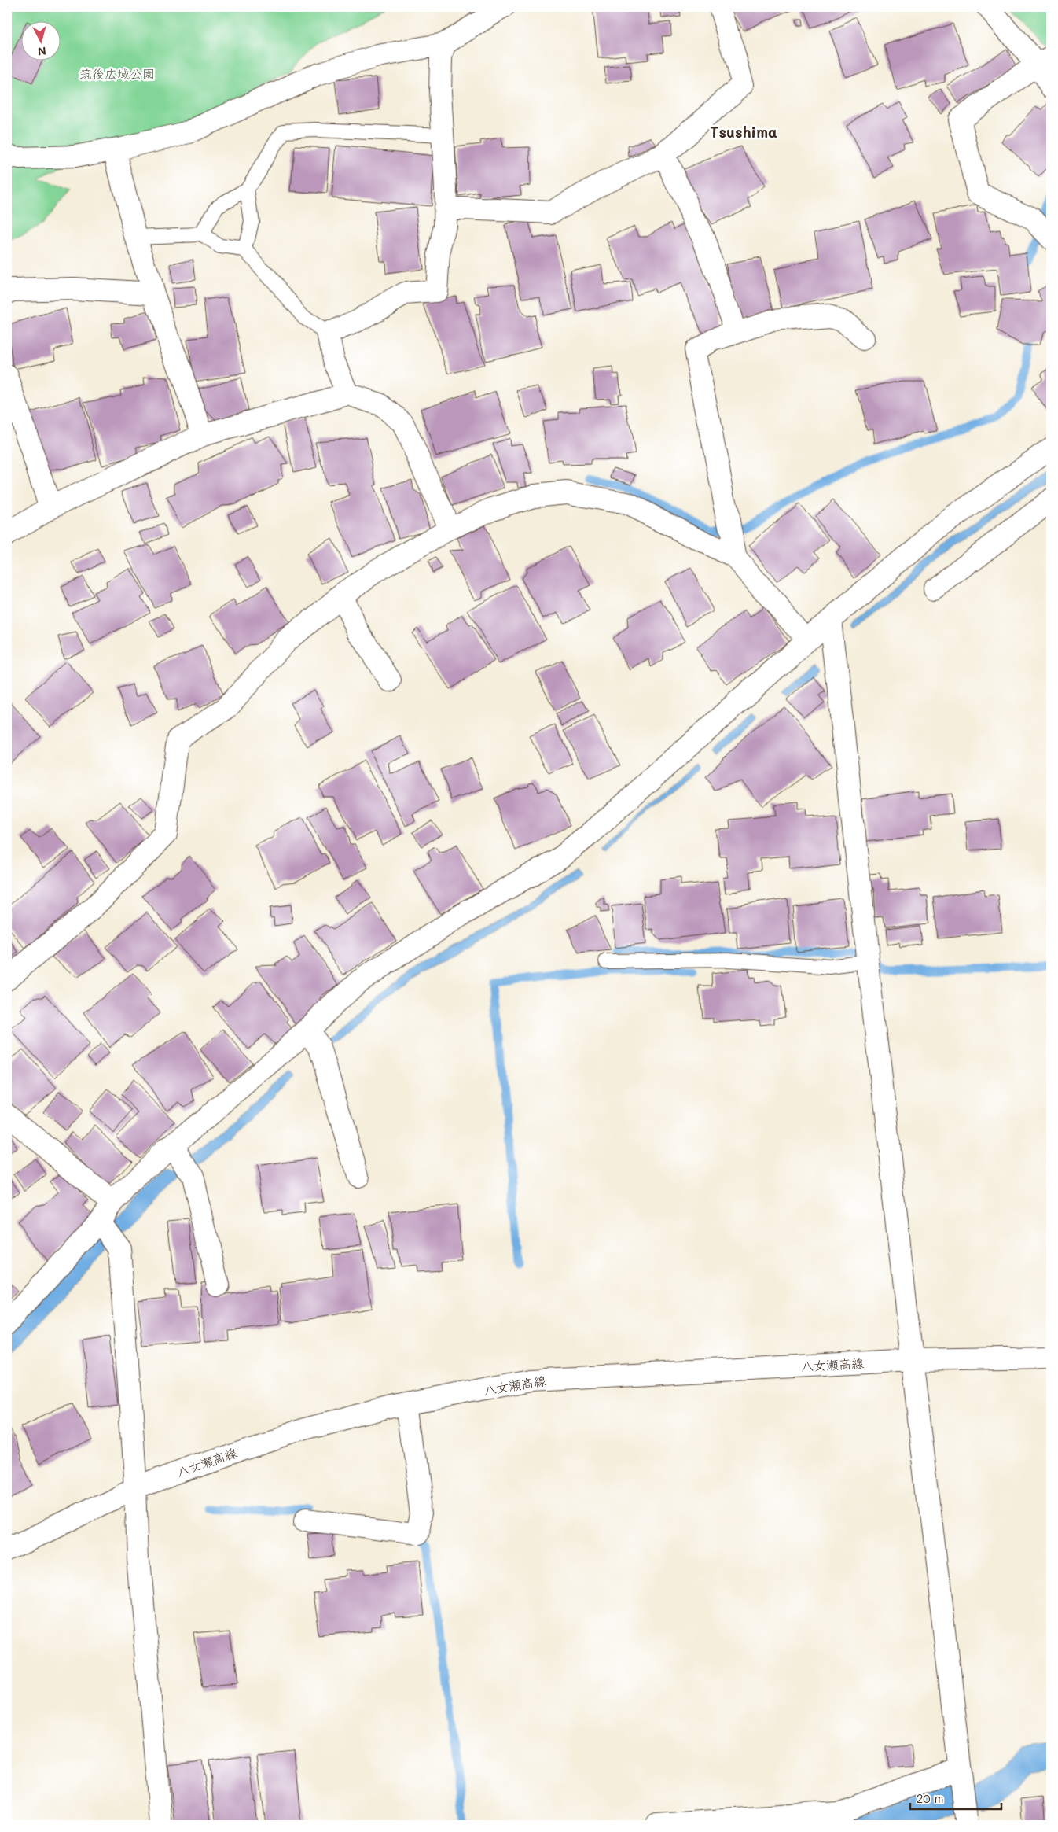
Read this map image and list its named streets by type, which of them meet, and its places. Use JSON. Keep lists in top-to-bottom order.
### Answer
{
  "streets": {
    "street": ["八女瀬高線"]
  },
  "districts": ["Tsushima"],
  "parks": ["筑後広域公園"],
  "scale_bar": "20 m",
  "north": "bottom"
}
